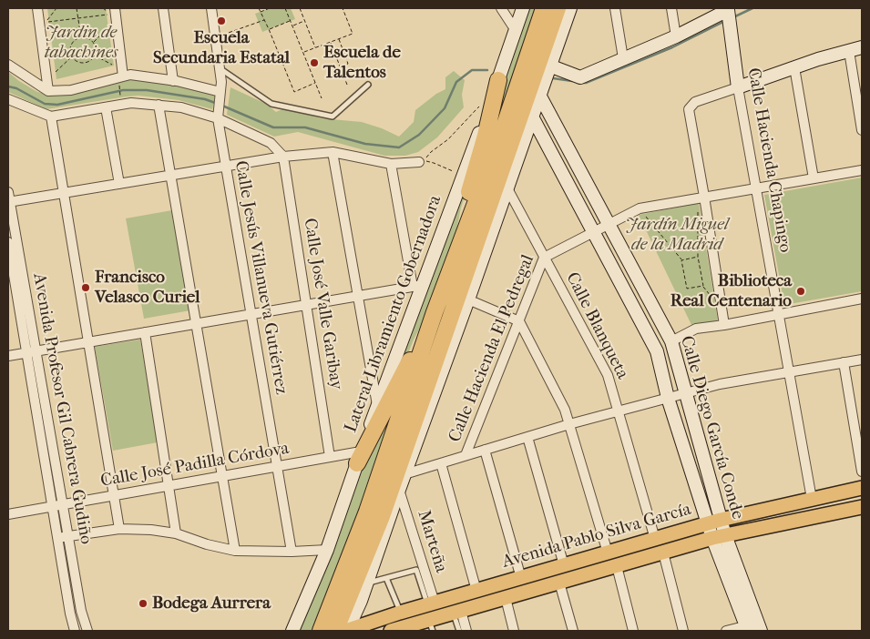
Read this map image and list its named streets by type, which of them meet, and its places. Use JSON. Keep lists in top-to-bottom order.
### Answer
{
  "streets": {
    "main road": ["Avenida Pablo Silva García"],
    "street": [
      "Calle Hacienda Chapingo",
      "Calle Jesús Villanueva Gutiérrez",
      "Calle José Valle Garibay",
      "Lateral Libramiento Gobernadora",
      "Calle Blanqueta",
      "Calle Hacienda El Pedregal",
      "Avenida Profesor Gil Cabrera Gudiño",
      "Calle Diego García Conde",
      "Calle José Padilla Córdova",
      "Marteña"
    ]
  },
  "crossings": [
    ["Calle Hacienda Chapingo", "Calle Hacienda El Pedregal"],
    ["Calle Hacienda Chapingo", "Avenida Pablo Silva García"],
    ["Calle Jesús Villanueva Gutiérrez", "Calle José Padilla Córdova"],
    ["Calle José Valle Garibay", "Calle José Padilla Córdova"],
    ["Lateral Libramiento Gobernadora", "Calle José Padilla Córdova"],
    ["Calle Blanqueta", "Calle Hacienda El Pedregal"],
    ["Calle Blanqueta", "Avenida Pablo Silva García"],
    ["Calle Hacienda El Pedregal", "Calle Diego García Conde"],
    ["Avenida Profesor Gil Cabrera Gudiño", "Calle José Padilla Córdova"],
    ["Calle Diego García Conde", "Avenida Pablo Silva García"],
    ["Avenida Pablo Silva García", "Marteña"]
  ],
  "parks": ["Jardin de tabachines", "Jardín Miguel de la Madrid"],
  "places": [
    "Escuela Secundaria Estatal",
    "Escuela de Talentos",
    "Francisco Velasco Curiel",
    "Biblioteca Real Centenario",
    "Bodega Aurrera"
  ]
}
